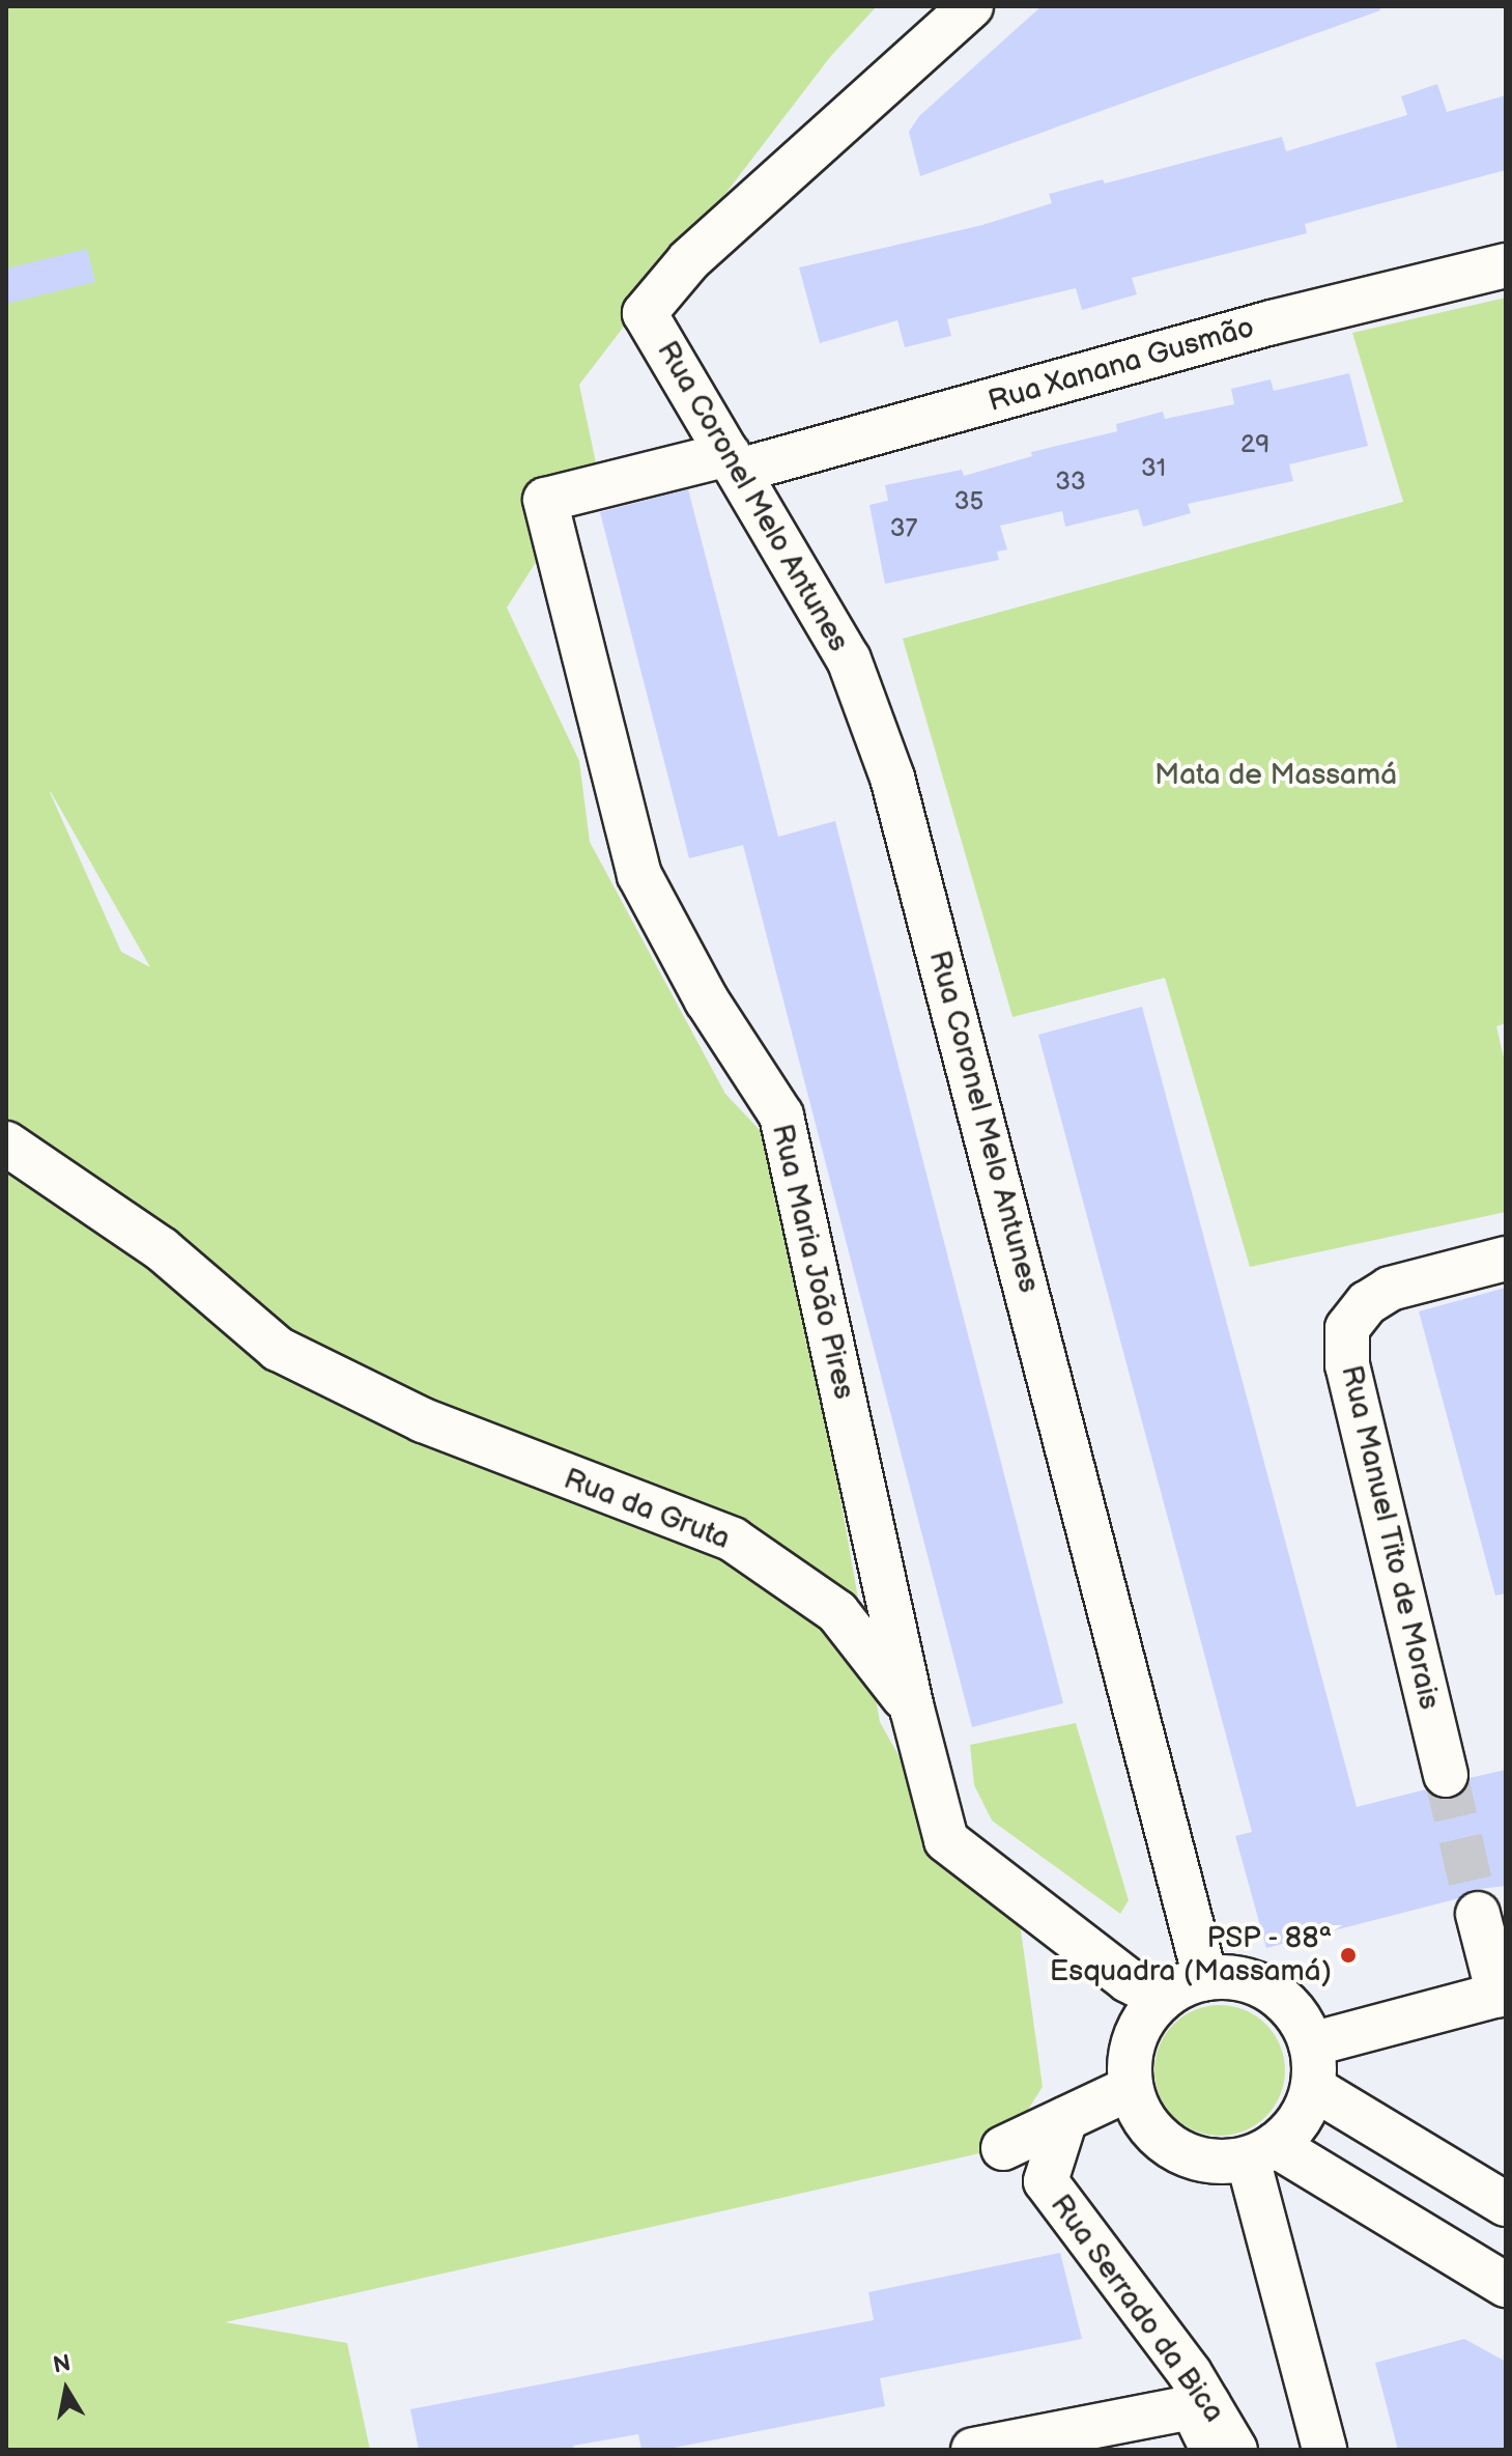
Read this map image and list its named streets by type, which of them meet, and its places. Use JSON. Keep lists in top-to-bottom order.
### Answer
{
  "streets": {
    "street": [
      "Rua Xanana Gusmão",
      "Rua Coronel Melo Antunes",
      "Rua Maria João Pires",
      "Rua da Gruta",
      "Rua Manuel Tito de Morais",
      "Rua Serrado da Bica"
    ]
  },
  "crossings": [
    ["Rua Xanana Gusmão", "Rua Coronel Melo Antunes"],
    ["Rua Xanana Gusmão", "Rua Maria João Pires"],
    ["Rua Coronel Melo Antunes", "Rua Maria João Pires"],
    ["Rua Coronel Melo Antunes", "Rua da Gruta"],
    ["Rua Maria João Pires", "Rua da Gruta"]
  ],
  "parks": ["Mata de Massamá"],
  "places": ["PSP - 88ª Esquadra (Massamá)"],
  "house_numbers": [
    "29",
    "31",
    "33",
    "35",
    "37"
  ],
  "north": "top"
}
